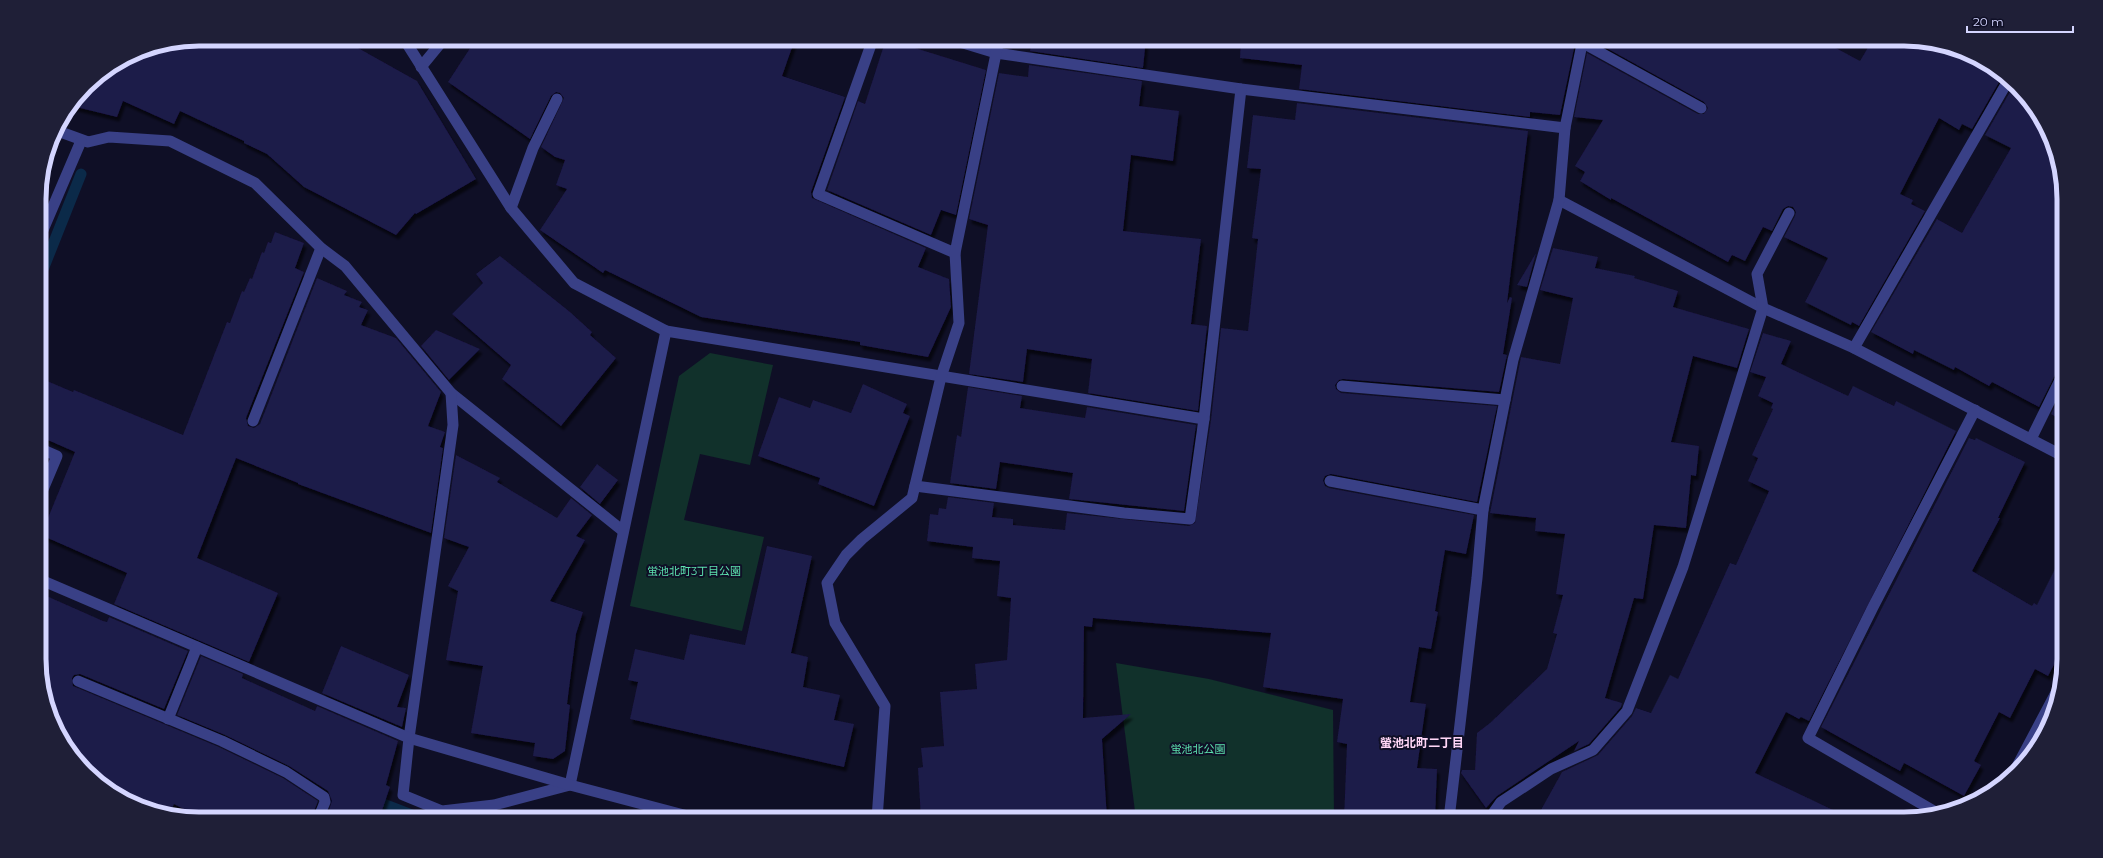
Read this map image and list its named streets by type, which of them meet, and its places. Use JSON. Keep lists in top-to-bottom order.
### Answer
{
  "districts": ["螢池北町二丁目"],
  "parks": ["蛍池北町3丁目公園", "蛍池北公園"],
  "scale_bar": "20 m"
}
